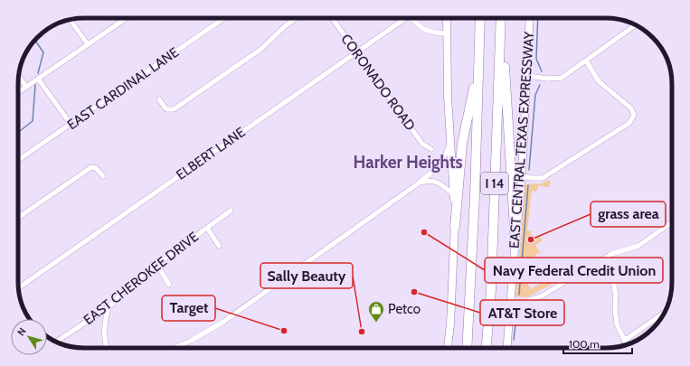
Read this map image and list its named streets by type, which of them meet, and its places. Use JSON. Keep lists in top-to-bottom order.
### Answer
{
  "streets": {
    "highway": ["I 14"],
    "main road": ["EAST CENTRAL TEXAS EXPRESSWAY"],
    "street": [
      "CORONADO ROAD",
      "EAST CARDINAL LANE",
      "ELBERT LANE",
      "EAST CHEROKEE DRIVE"
    ]
  },
  "crossings": [
    ["CORONADO ROAD", "ELBERT LANE"]
  ],
  "districts": ["Harker Heights"],
  "places": {
    "other": [
      "Navy Federal Credit Union",
      "grass area",
      "AT&T Store",
      "Target",
      "Sally Beauty"
    ],
    "shop": ["Petco"]
  },
  "scale_bar": "100 m",
  "north": "top left"
}
